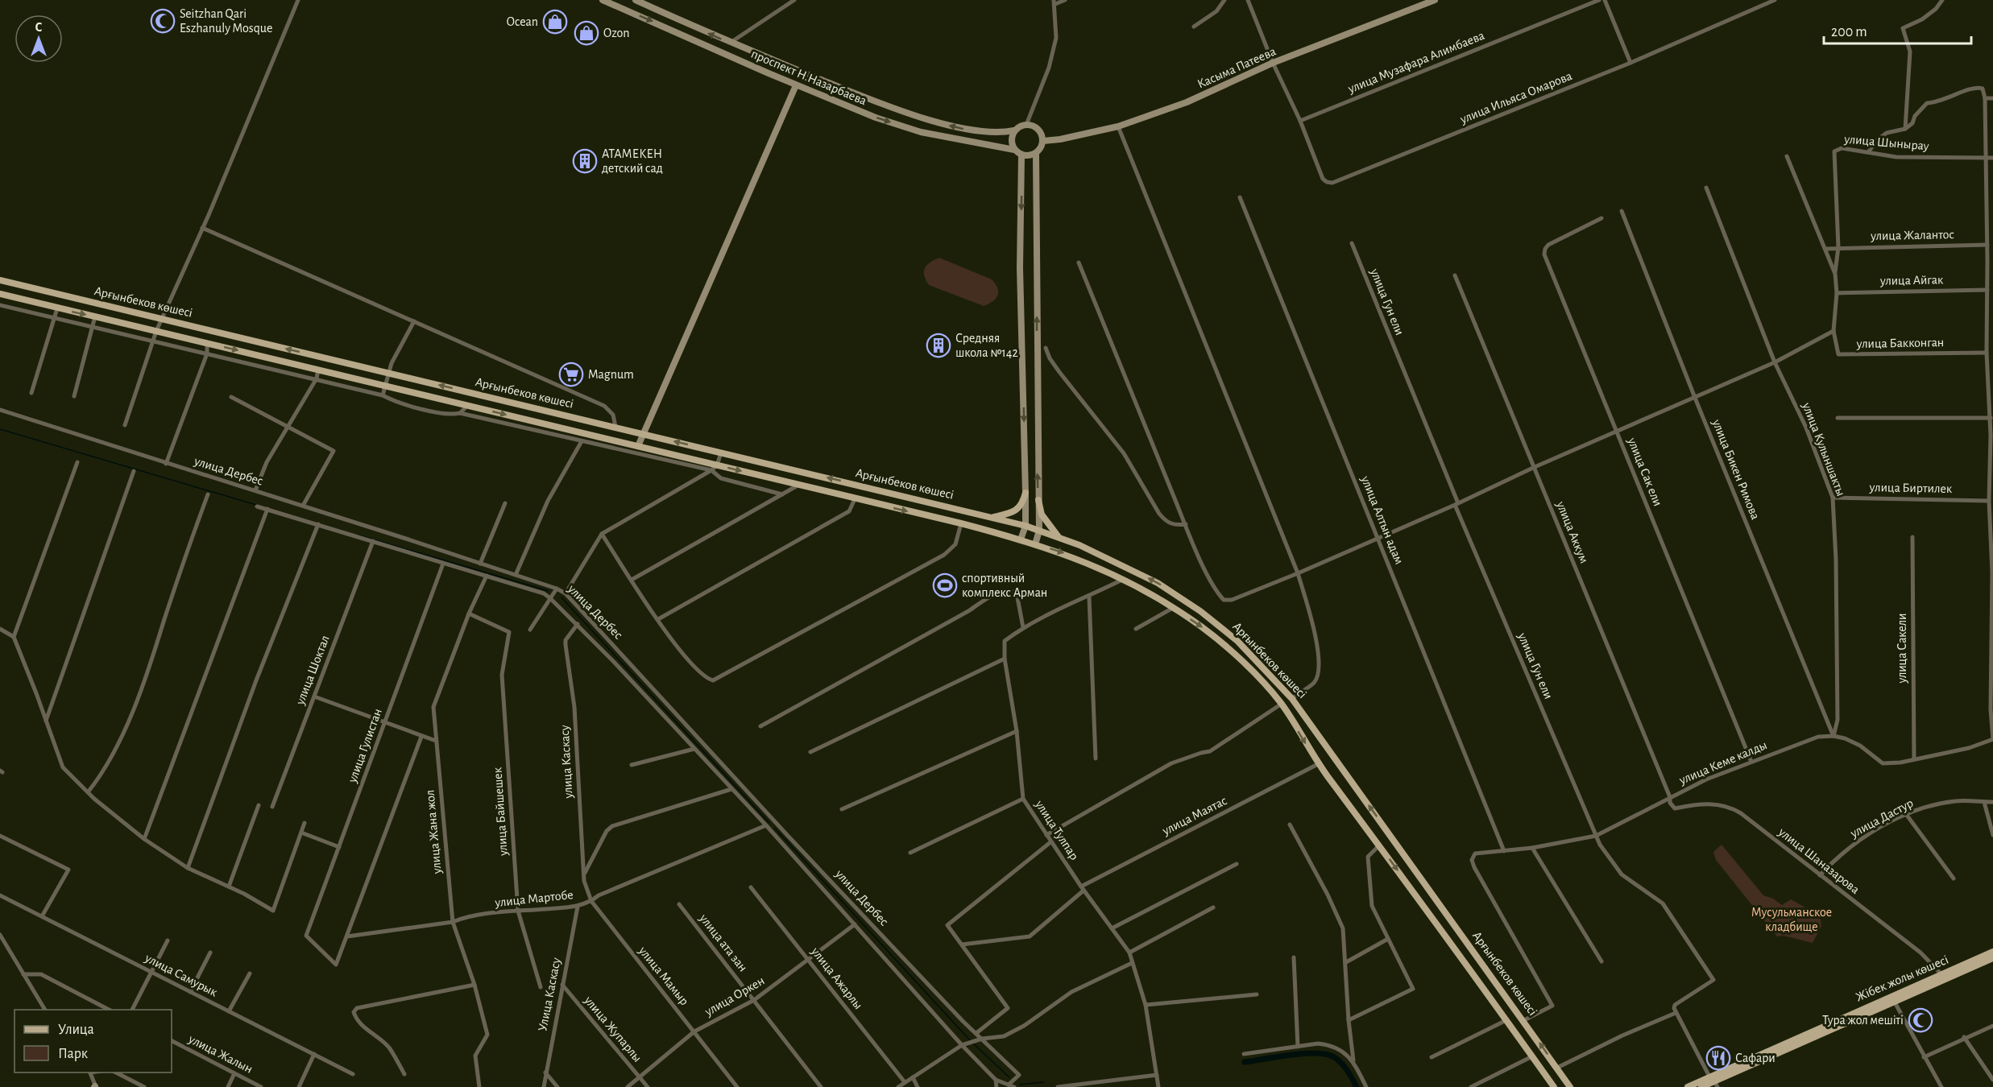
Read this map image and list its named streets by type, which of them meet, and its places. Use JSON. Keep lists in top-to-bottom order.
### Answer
{
  "streets": {
    "main road": [
      "Касыма Патеева",
      "проспект Н.Назарбаева",
      "Арғынбеков көшесі",
      "Жібек жолы көшесі"
    ],
    "street": [
      "улица Музафара Алимбаева",
      "улица Ильяса Омарова",
      "улица Шынырау",
      "улица Жалантос",
      "улица Айгак",
      "улица Гун ели",
      "улица Бакконган",
      "улица Кулыншакты",
      "улица Бикен Римова",
      "улица Дербес",
      "улица Сак ели",
      "улица Биртилек",
      "улица Алтын адам",
      "улица Аккум",
      "улица Сакели",
      "улица Шоктал",
      "улица Гулистан",
      "улица Каскасу",
      "улица Кеме калды",
      "улица Байшешек",
      "улица Маятас",
      "улица Дастур",
      "улица Тулпар",
      "улица Жана жол",
      "улица Шаназарова",
      "улица Мартобе",
      "улица ата зан",
      "улица Самурык",
      "улица Мамыр",
      "улица Ажарлы",
      "Улица Каскасу",
      "улица Оркен",
      "улица Жупарлы",
      "улица Жалын"
    ]
  },
  "crossings": [
    ["улица Музафара Алимбаева", "улица Ильяса Омарова"],
    ["Касыма Патеева", "проспект Н.Назарбаева"],
    ["улица Шынырау", "улица Жалантос"],
    ["Арғынбеков көшесі", "улица Кеме калды"],
    ["Арғынбеков көшесі", "улица Маятас"],
    ["Арғынбеков көшесі", "улица Тулпар"],
    ["улица Гун ели", "улица Кеме калды"],
    ["улица Кулыншакты", "улица Бикен Римова"],
    ["улица Кулыншакты", "улица Биртилек"],
    ["улица Кулыншакты", "улица Кеме калды"],
    ["улица Бикен Римова", "улица Кеме калды"],
    ["улица Дербес", "улица Шоктал"],
    ["улица Дербес", "улица Гулистан"],
    ["улица Дербес", "улица Каскасу"],
    ["улица Дербес", "улица Жана жол"],
    ["улица Дербес", "улица Мартобе"],
    ["улица Дербес", "улица Оркен"],
    ["улица Сак ели", "улица Кеме калды"],
    ["улица Алтын адам", "улица Кеме калды"],
    ["улица Аккум", "улица Кеме калды"],
    ["улица Аккум", "улица Шаназарова"],
    ["улица Сакели", "улица Кеме калды"],
    ["улица Гулистан", "улица Мартобе"],
    ["улица Каскасу", "улица Мартобе"],
    ["улица Каскасу", "улица Мамыр"],
    ["улица Кеме калды", "улица Шаназарова"],
    ["улица Байшешек", "улица Жана жол"],
    ["улица Байшешек", "улица Мартобе"],
    ["улица Маятас", "улица Тулпар"],
    ["улица Дастур", "улица Шаназарова"],
    ["улица Жана жол", "улица Мартобе"],
    ["улица Шаназарова", "Жібек жолы көшесі"],
    ["улица Мартобе", "улица Мамыр"],
    ["улица Мартобе", "Улица Каскасу"],
    ["улица ата зан", "улица Оркен"],
    ["улица Мамыр", "улица Оркен"],
    ["улица Ажарлы", "улица Оркен"],
    ["Улица Каскасу", "улица Жупарлы"],
    ["улица Оркен", "улица Жупарлы"]
  ],
  "parks": ["Мусульманское кладбище"],
  "places": {
    "mosque": ["Seitzhan Qari Eszhanuly Mosque", "Тура жол мешіті"],
    "shop": ["Ocean", "Ozon"],
    "building": ["АТАМЕКЕН детский сад", "Средняя школа №142"],
    "supermarket": ["Magnum"],
    "sports": ["спортивный комплекс Арман"],
    "restaurant": ["Сафари"]
  },
  "legend": ["Улица", "Парк"],
  "scale_bar": "200 m",
  "north": "top"
}
